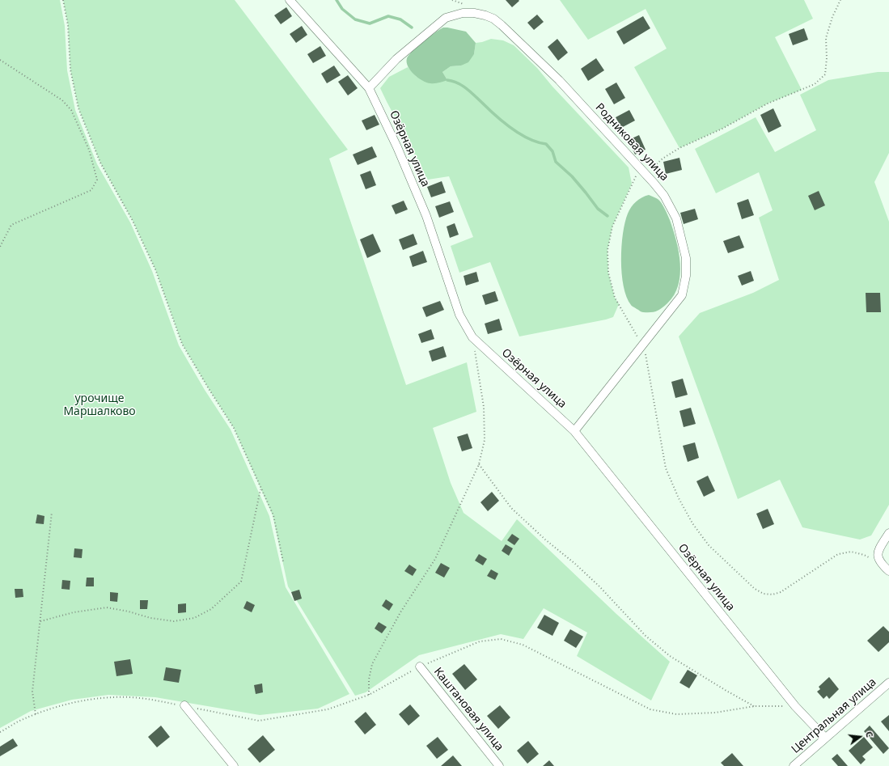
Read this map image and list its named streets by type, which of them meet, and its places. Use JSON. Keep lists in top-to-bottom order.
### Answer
{
  "streets": {
    "street": [
      "Родниковая улица",
      "Озёрная улица",
      "Каштановая улица",
      "Центральная улица"
    ]
  },
  "crossings": [
    ["Родниковая улица", "Озёрная улица"],
    ["Озёрная улица", "Центральная улица"]
  ],
  "parks": ["урочище Маршалково"],
  "north": "right"
}
